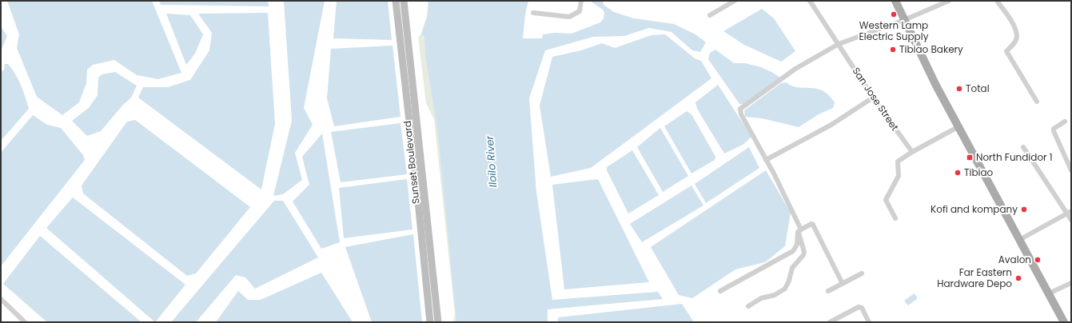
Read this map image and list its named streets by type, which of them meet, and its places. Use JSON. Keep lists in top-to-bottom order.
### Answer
{
  "streets": {
    "main road": ["Sunset Boulevard"],
    "street": ["San Jose Street"]
  },
  "water": ["Iloilo River"],
  "places": {
    "other": [
      "Western Lamp Electric Supply",
      "Tibiao Bakery",
      "Total",
      "Tibiao",
      "Kofi and kompany",
      "Avalon",
      "Far Eastern Hardware Depo"
    ],
    "transit": ["North Fundidor 1"]
  }
}
